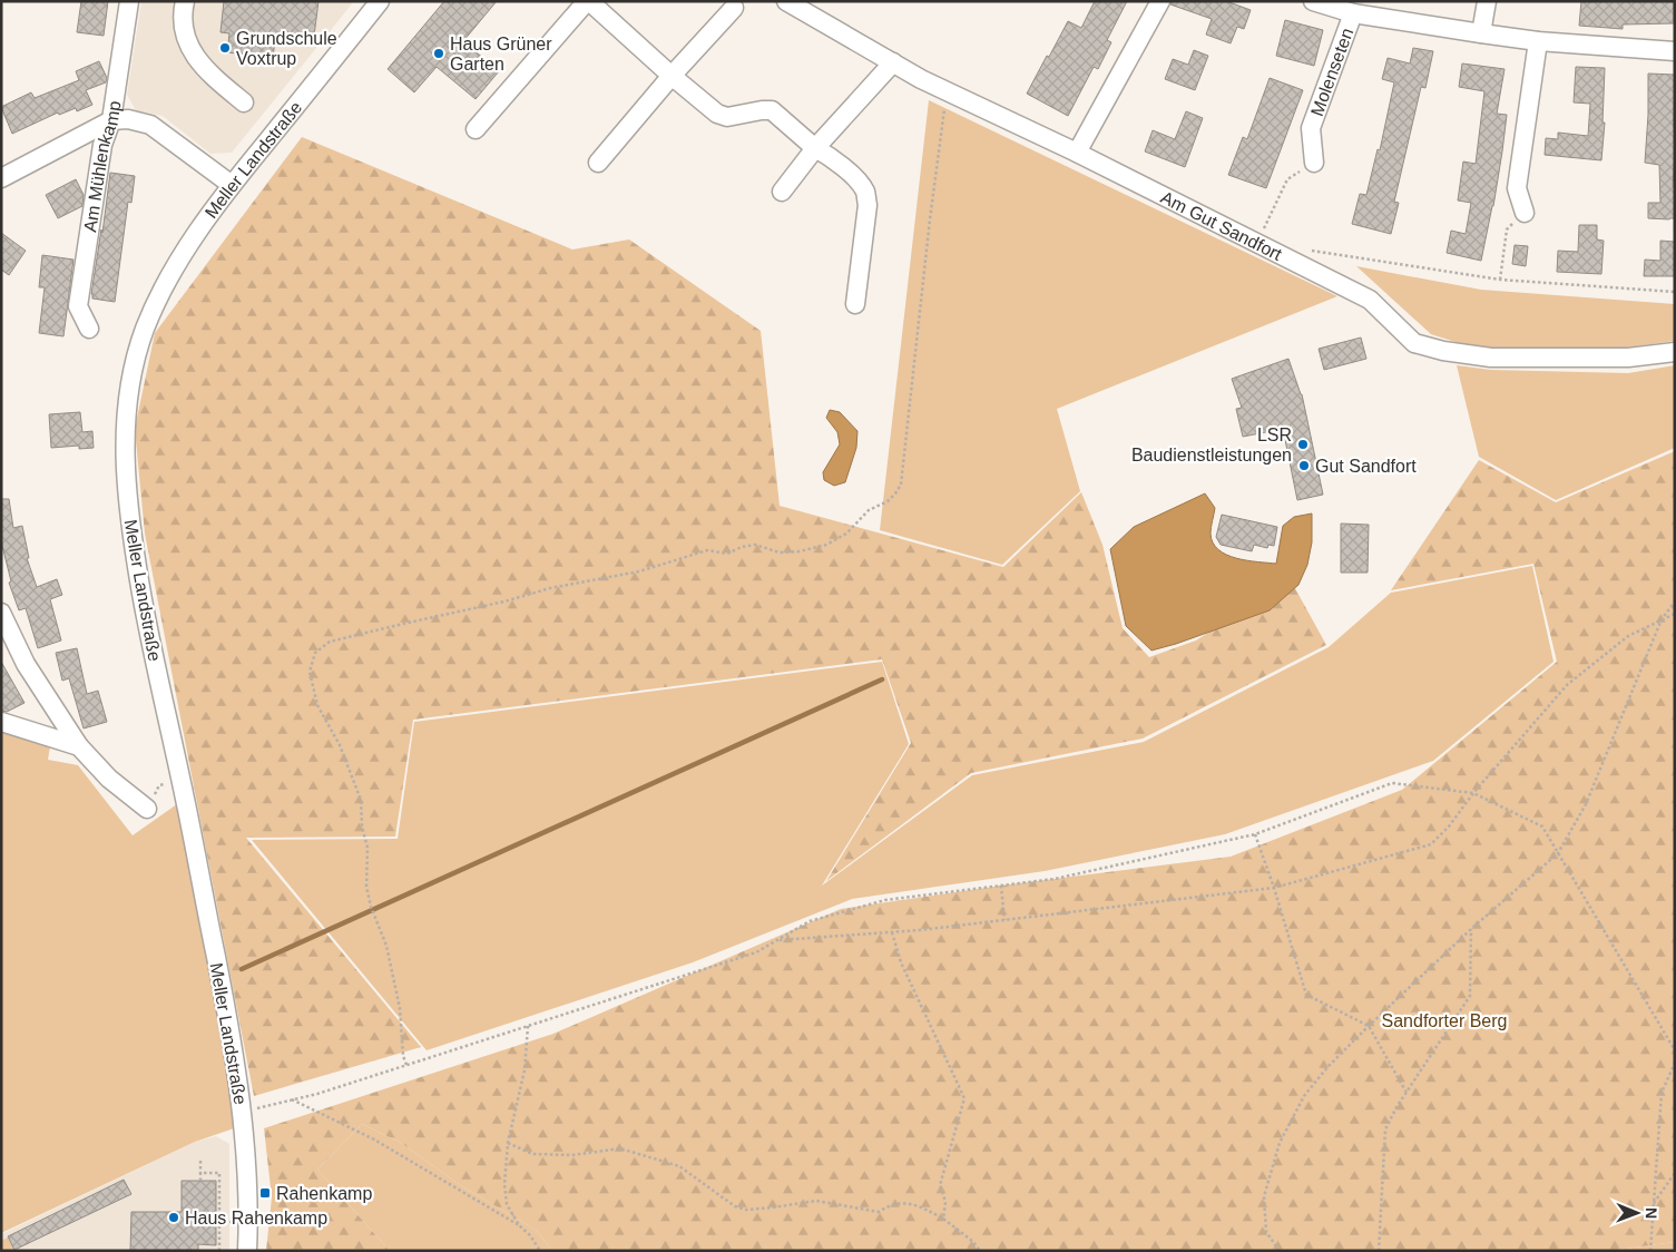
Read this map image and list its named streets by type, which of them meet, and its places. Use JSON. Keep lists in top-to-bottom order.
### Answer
{
  "streets": {
    "street": [
      "Molenseten",
      "Meller Landstraße",
      "Am Mühlenkamp",
      "Am Gut Sandfort"
    ]
  },
  "parks": ["Sandforter Berg"],
  "places": {
    "other": [
      "Grundschule Voxtrup",
      "Haus Grüner Garten",
      "LSR Baudienstleistungen",
      "Gut Sandfort",
      "Haus Rahenkamp"
    ],
    "transit": ["Rahenkamp"]
  },
  "north": "right"
}
